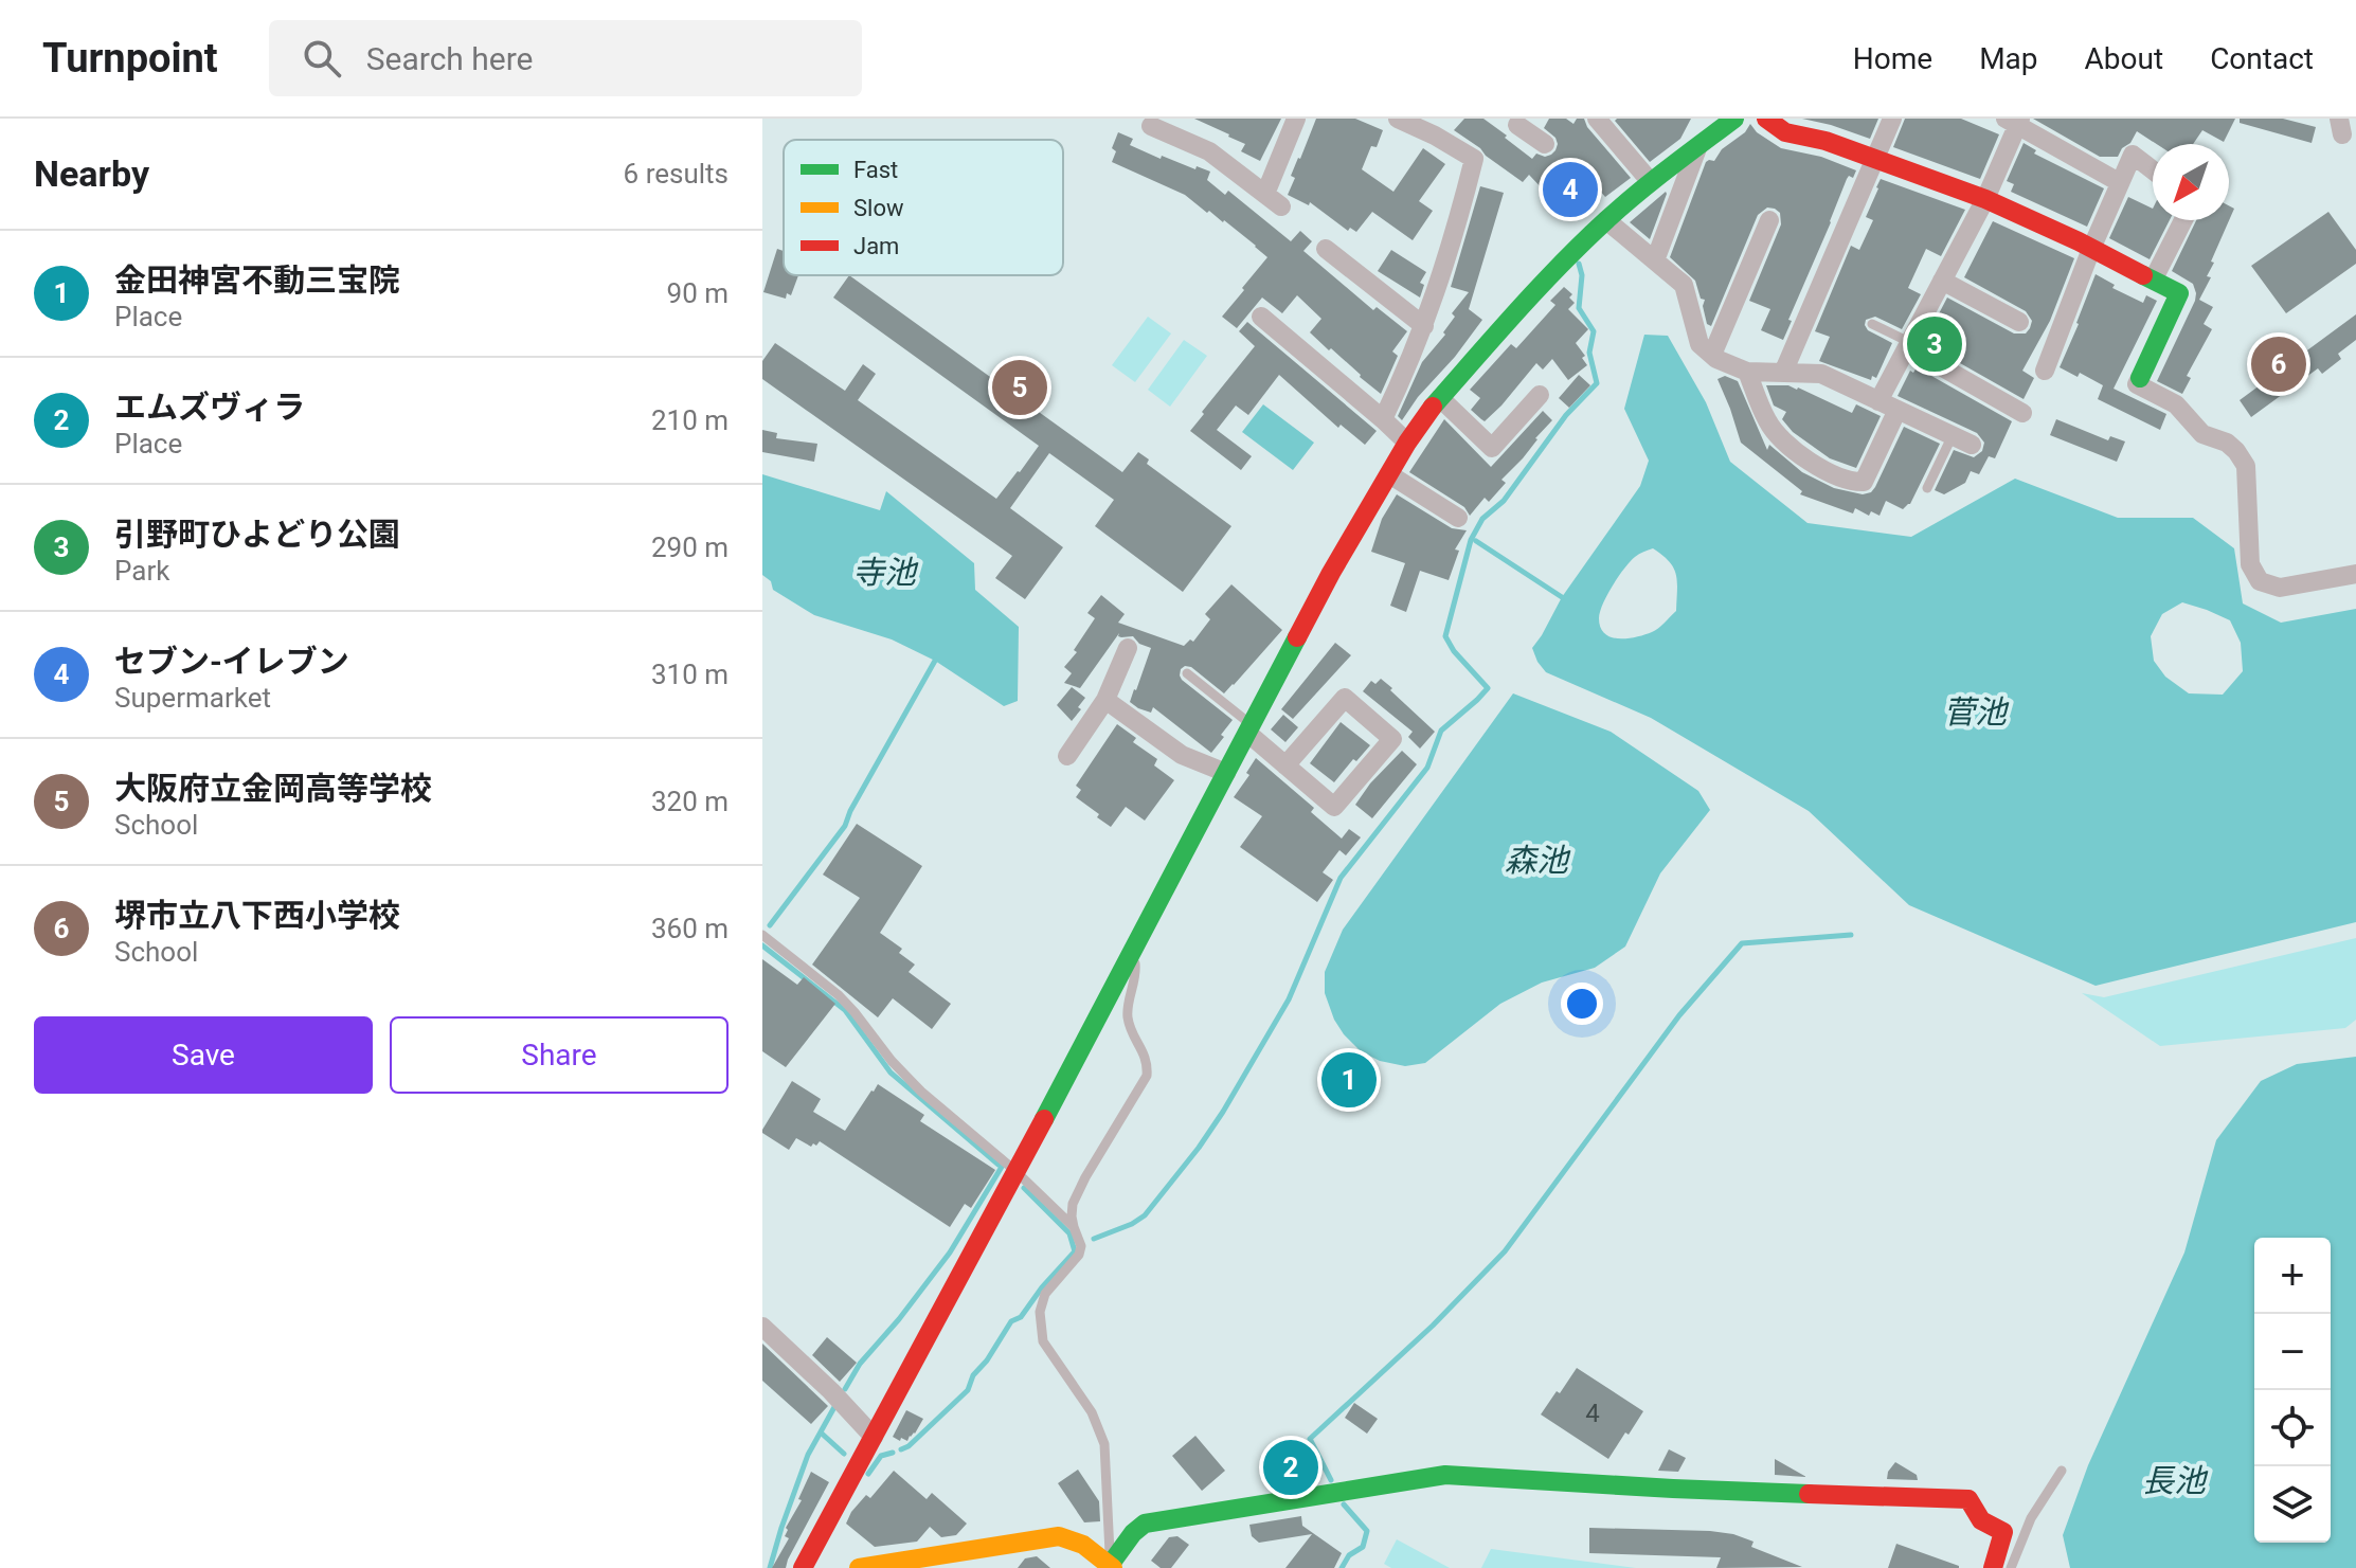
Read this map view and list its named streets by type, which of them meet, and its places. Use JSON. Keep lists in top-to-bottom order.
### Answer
{
  "water": [
    "寺池",
    "菅池",
    "森池",
    "長池"
  ],
  "house_numbers": ["4"],
  "legend": ["Fast", "Slow", "Jam"],
  "north": "bottom left",
  "page": {
    "header": "Turnpoint",
    "search": "Search here",
    "nav": [
      "Home",
      "Map",
      "About",
      "Contact"
    ],
    "heading": ["Nearby", "6 results"],
    "pins": [
      "4",
      "3",
      "6",
      "5",
      "1",
      "2"
    ],
    "list": [
      {
        "mark": "1",
        "name": "金田神宮不動三宝院",
        "note": "Place",
        "value": "90 m"
      },
      {
        "mark": "2",
        "name": "エムズヴィラ",
        "note": "Place",
        "value": "210 m"
      },
      {
        "mark": "3",
        "name": "引野町ひよどり公園",
        "note": "Park",
        "value": "290 m"
      },
      {
        "mark": "4",
        "name": "セブン-イレブン",
        "note": "Supermarket",
        "value": "310 m"
      },
      {
        "mark": "5",
        "name": "大阪府立金岡高等学校",
        "note": "School",
        "value": "320 m"
      },
      {
        "mark": "6",
        "name": "堺市立八下西小学校",
        "note": "School",
        "value": "360 m"
      }
    ],
    "buttons": ["Save", "Share"],
    "map_buttons": ["+", "−"]
  }
}
